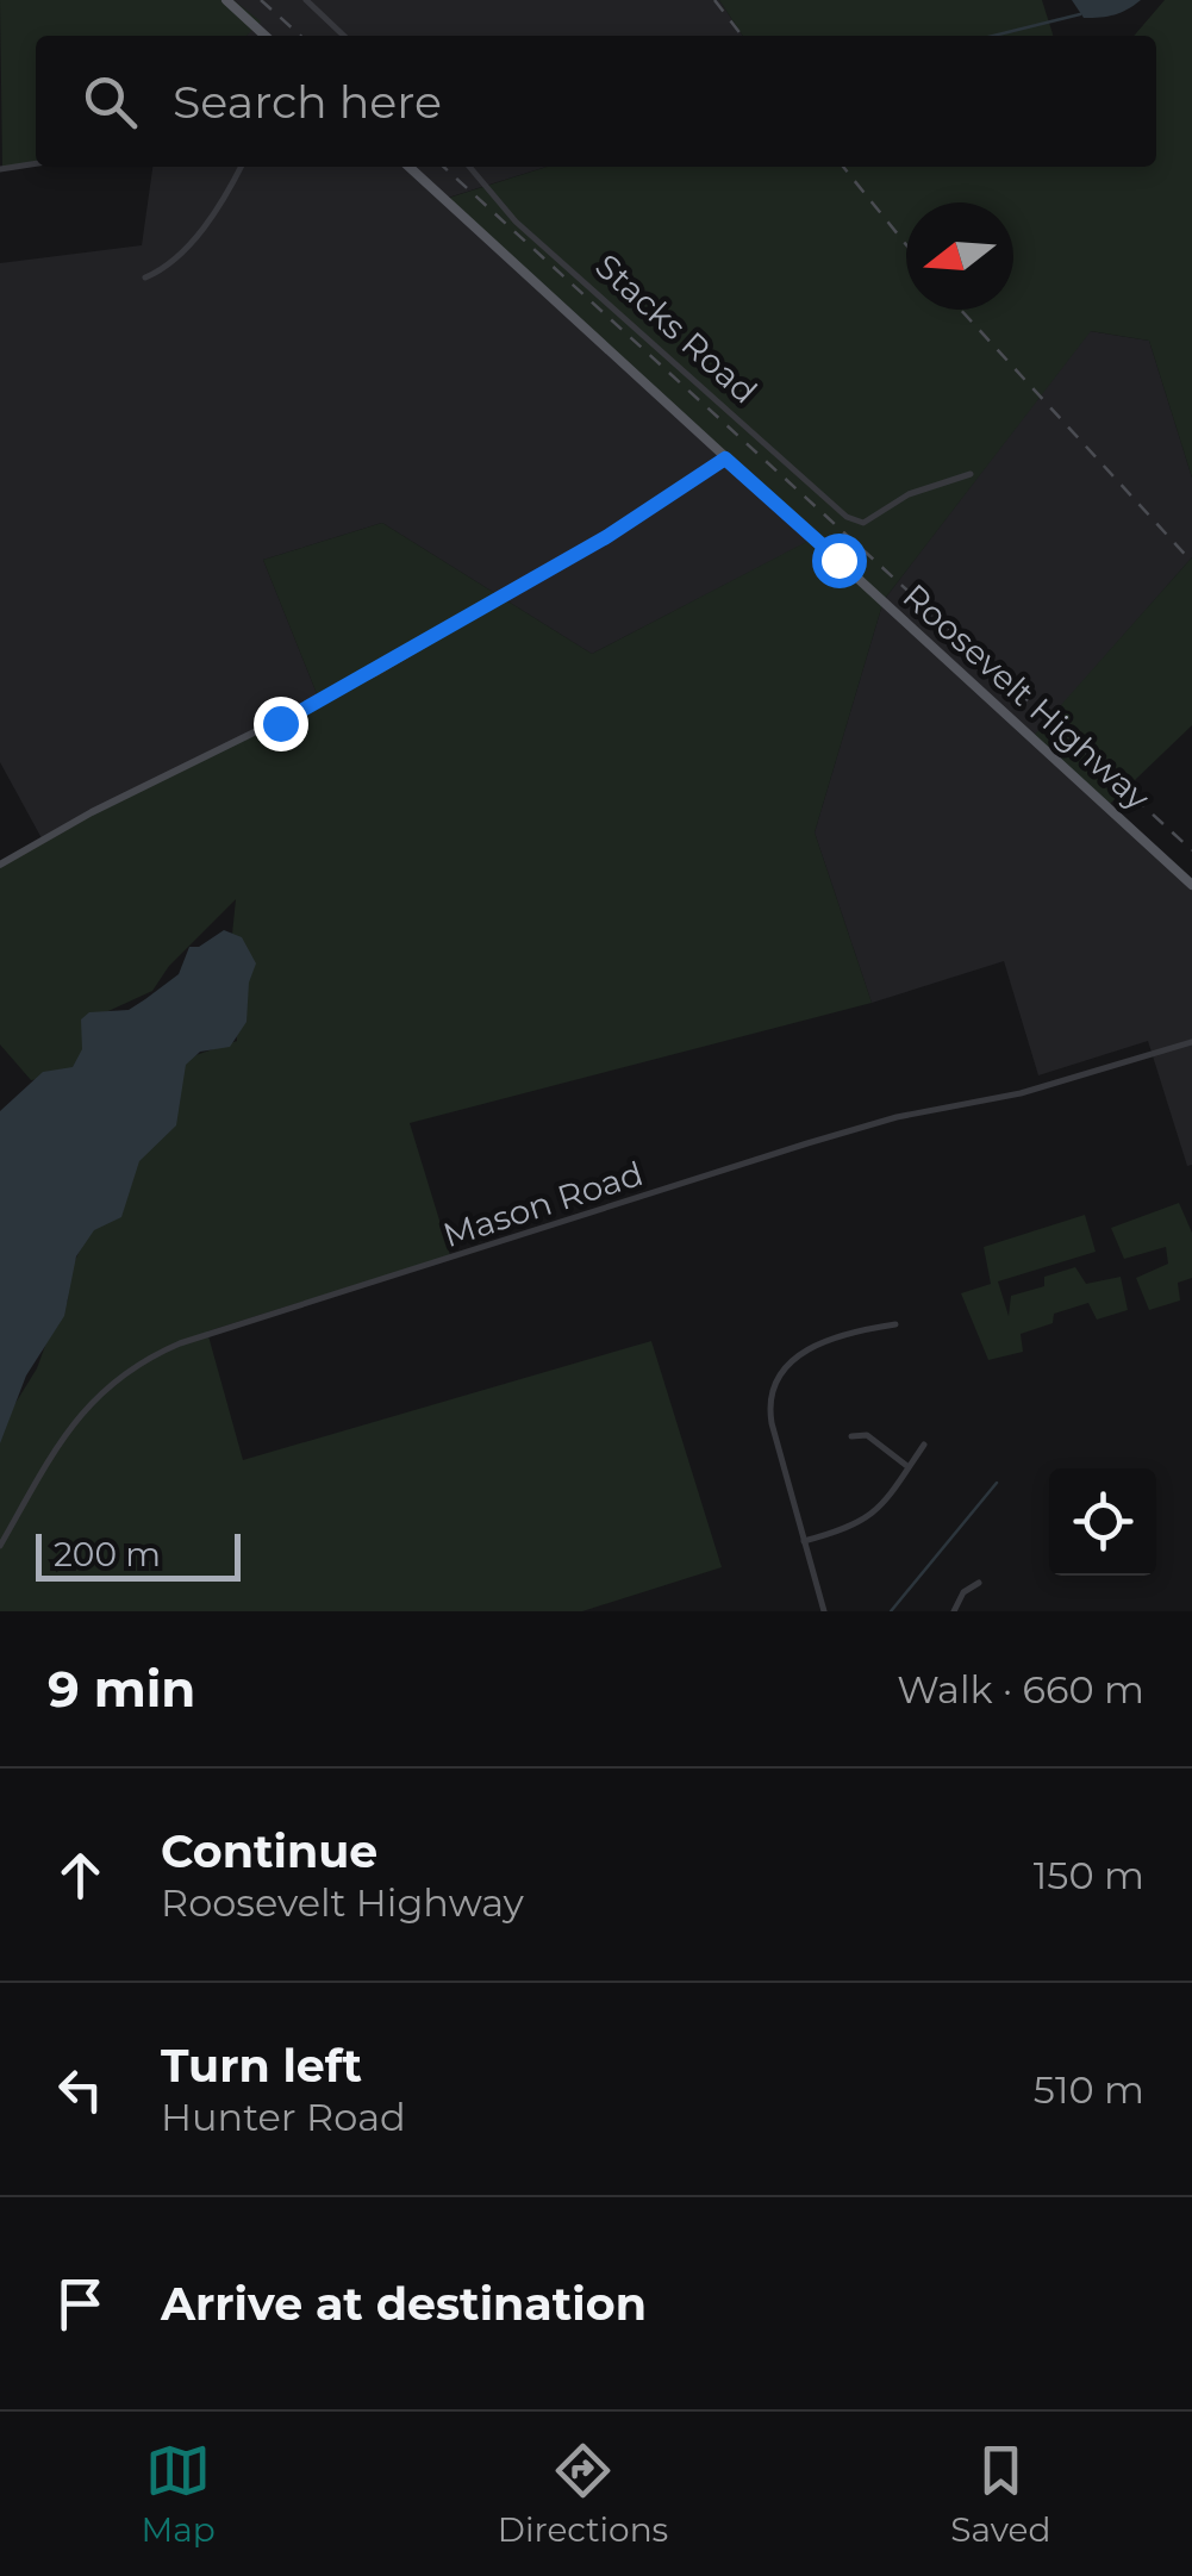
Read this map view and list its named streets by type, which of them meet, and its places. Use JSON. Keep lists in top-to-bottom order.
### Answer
{
  "streets": {
    "main road": ["Roosevelt Highway"],
    "street": ["Stacks Road", "Mason Road"]
  },
  "scale_bar": "200 m",
  "north": "left",
  "page": {
    "search": "Search here",
    "scale": "200 m",
    "heading": ["9 min", "Walk · 660 m"],
    "list": [
      ["Continue", "Roosevelt Highway", "150 m"],
      ["Turn left", "Hunter Road", "510 m"],
      "Arrive at destination"
    ],
    "nav": ["Map", "Directions", "Saved"]
  }
}
